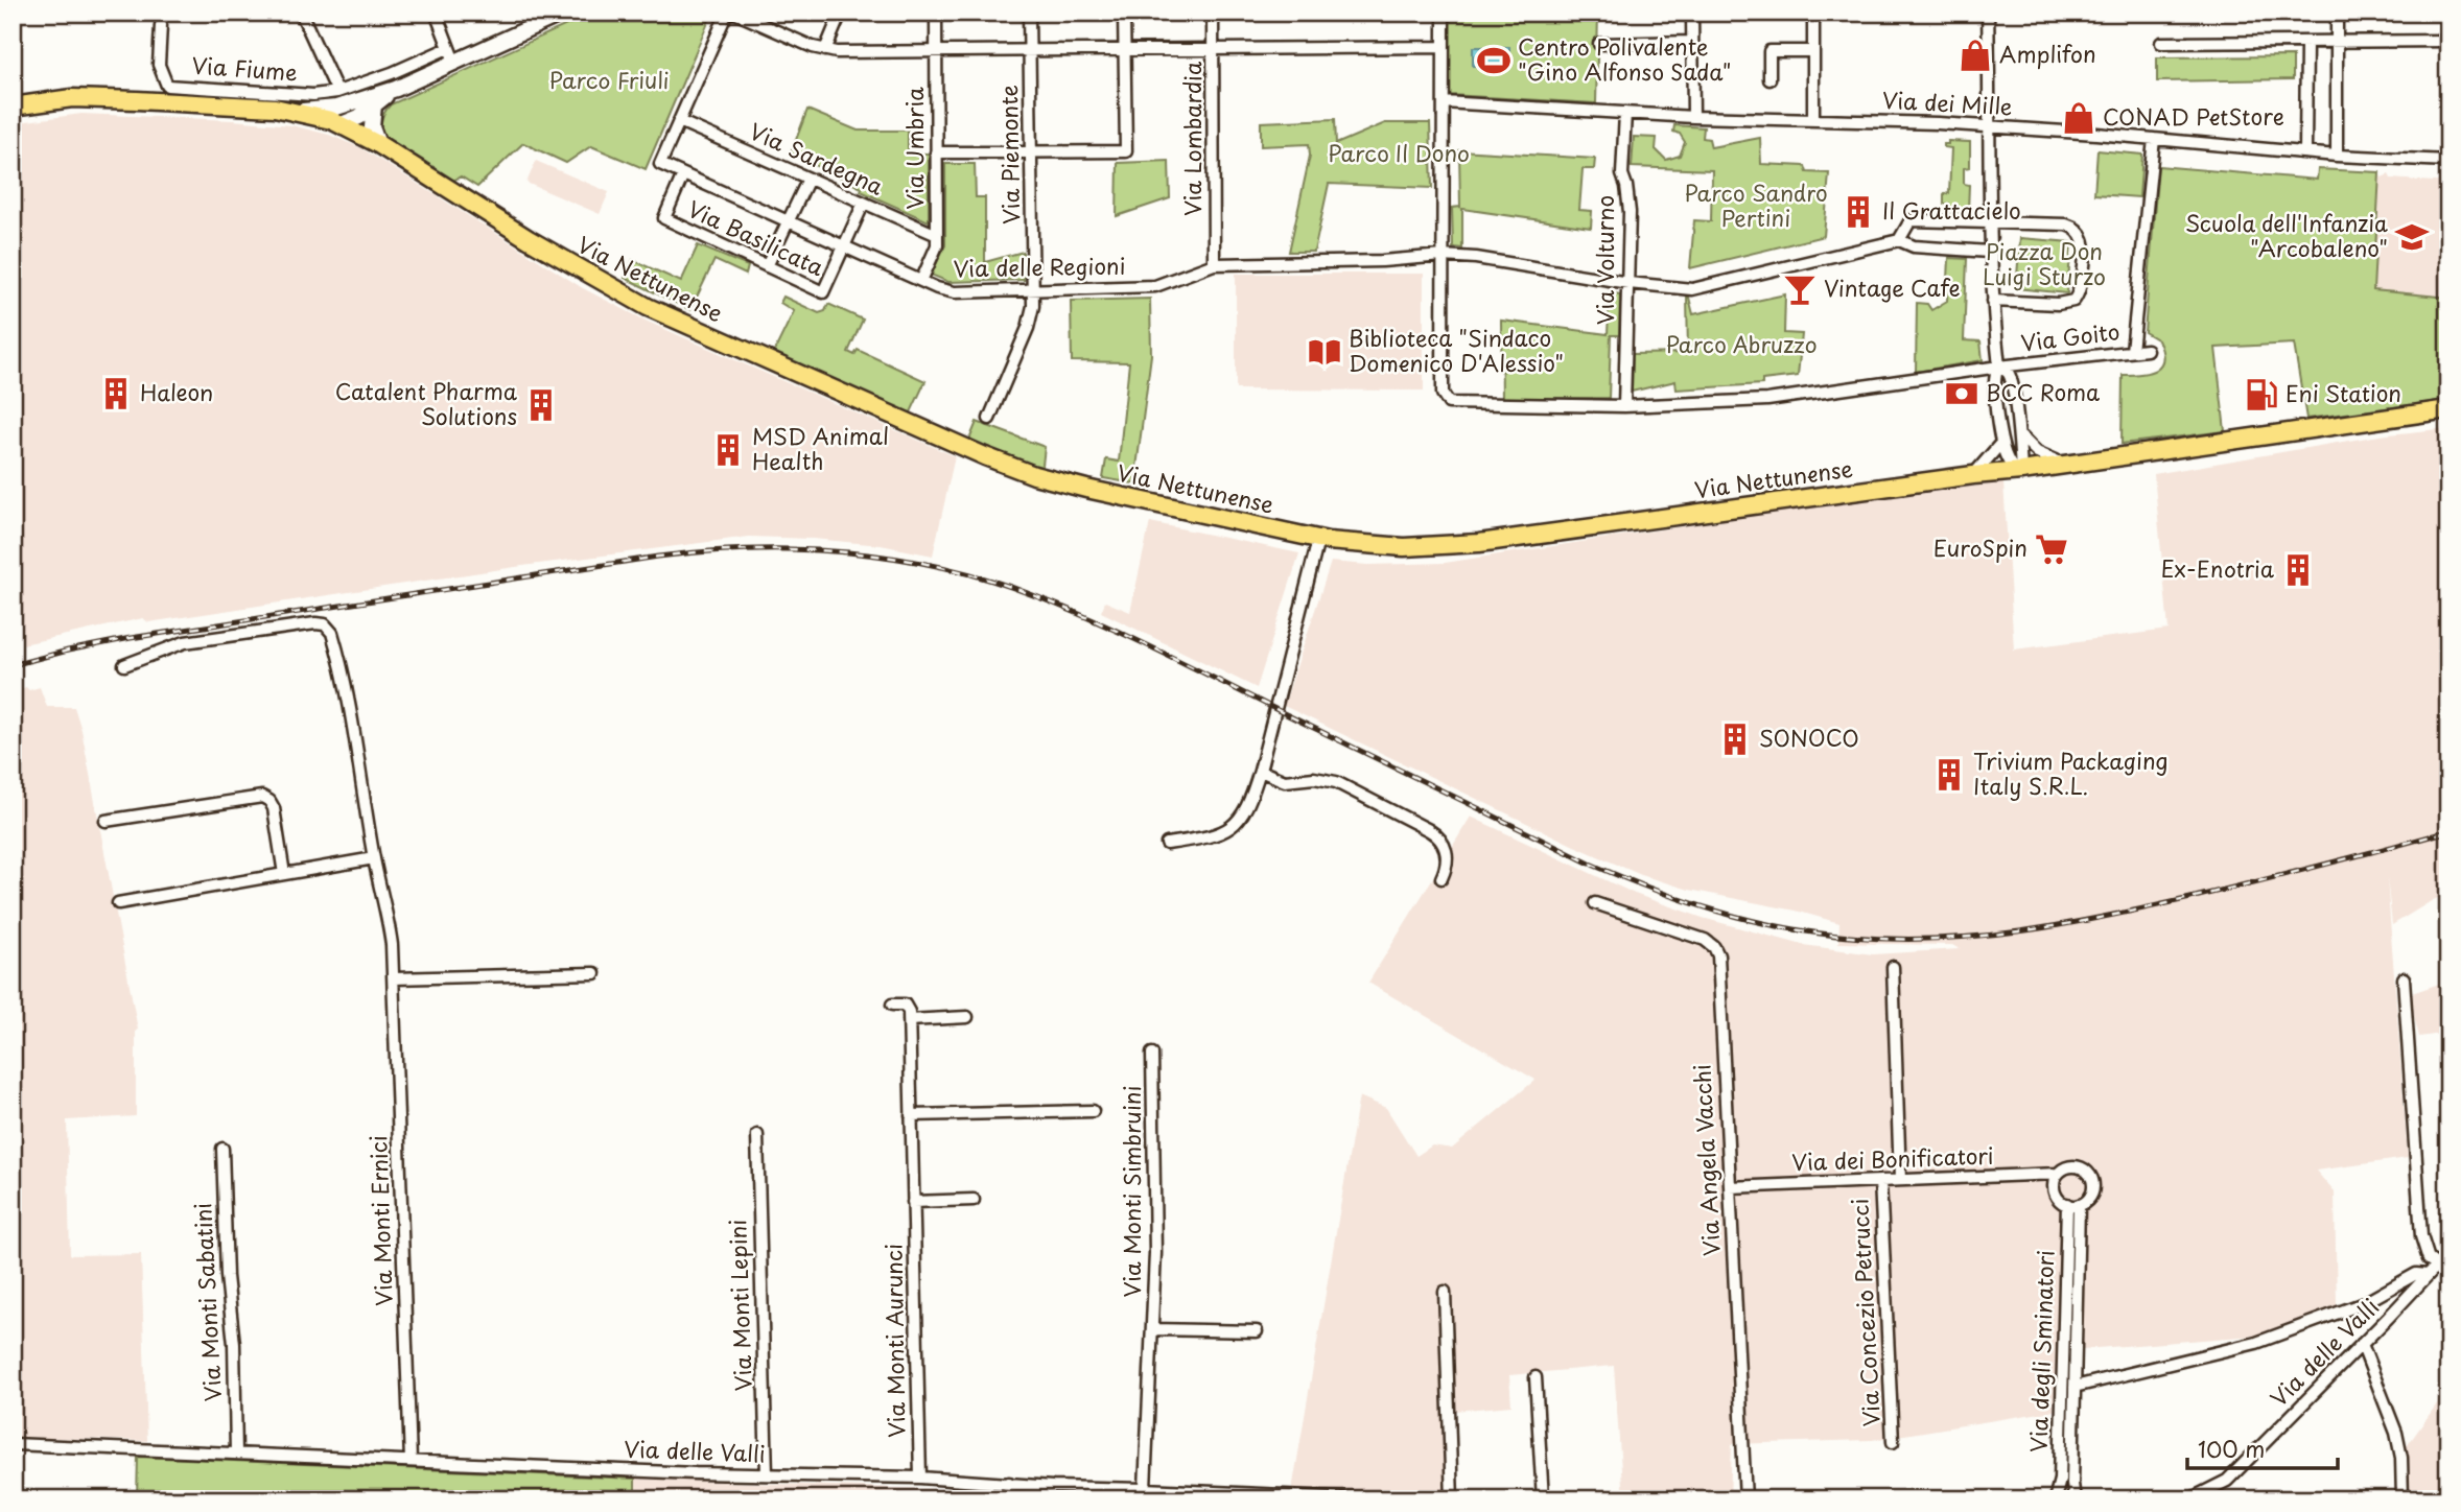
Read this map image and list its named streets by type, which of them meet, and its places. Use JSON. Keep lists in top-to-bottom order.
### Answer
{
  "streets": {
    "main road": ["Via Nettunense"],
    "street": [
      "Via Fiume",
      "Via dei Mille",
      "Via Lombardia",
      "Via Umbria",
      "Via Piemonte",
      "Via Sardegna",
      "Via Basilicata",
      "Via Volturno",
      "Via delle Regioni",
      "Via Goito",
      "Via Angela Vacchi",
      "Via dei Bonificatori",
      "Via Monti Simbruini",
      "Via Monti Ernici",
      "Via Monti Sabatini",
      "Via Monti Lepini",
      "Via Concezio Petrucci",
      "Via Monti Aurunci",
      "Via degli Sminatori",
      "Via delle Valli"
    ]
  },
  "crossings": [
    ["Via dei Mille", "Via Volturno"],
    ["Via Lombardia", "Via delle Regioni"],
    ["Via Umbria", "Via Sardegna"],
    ["Via Umbria", "Via delle Regioni"],
    ["Via Piemonte", "Via delle Regioni"],
    ["Via Sardegna", "Via Basilicata"],
    ["Via Sardegna", "Via delle Regioni"],
    ["Via Basilicata", "Via delle Regioni"],
    ["Via Volturno", "Via delle Regioni"],
    ["Via Volturno", "Via Goito"],
    ["Via delle Regioni", "Via Goito"],
    ["Via Angela Vacchi", "Via dei Bonificatori"],
    ["Via dei Bonificatori", "Via Concezio Petrucci"],
    ["Via dei Bonificatori", "Via degli Sminatori"],
    ["Via Monti Simbruini", "Via delle Valli"],
    ["Via Monti Ernici", "Via delle Valli"],
    ["Via Monti Sabatini", "Via delle Valli"],
    ["Via Monti Lepini", "Via delle Valli"],
    ["Via Monti Aurunci", "Via delle Valli"]
  ],
  "parks": [
    "Parco Friuli",
    "Parco Il Dono",
    "Parco Sandro Pertini",
    "Piazza Don Luigi Sturzo",
    "Parco Abruzzo"
  ],
  "places": {
    "shop": ["Amplifon", "CONAD PetStore"],
    "sports": ["Centro Polivalente \"Gino Alfonso Sada\""],
    "building": [
      "Il Grattacielo",
      "Haleon",
      "Catalent Pharma Solutions",
      "MSD Animal Health",
      "Ex-Enotria",
      "SONOCO",
      "Trivium Packaging Italy S.R.L."
    ],
    "school or university": ["Scuola dell'Infanzia \"Arcobaleno\""],
    "bar": ["Vintage Cafe"],
    "library": ["Biblioteca \"Sindaco Domenico D'Alessio\""],
    "bank": ["BCC Roma"],
    "fuel station": ["Eni Station"],
    "supermarket": ["EuroSpin"]
  },
  "scale_bar": "100 m"
}
